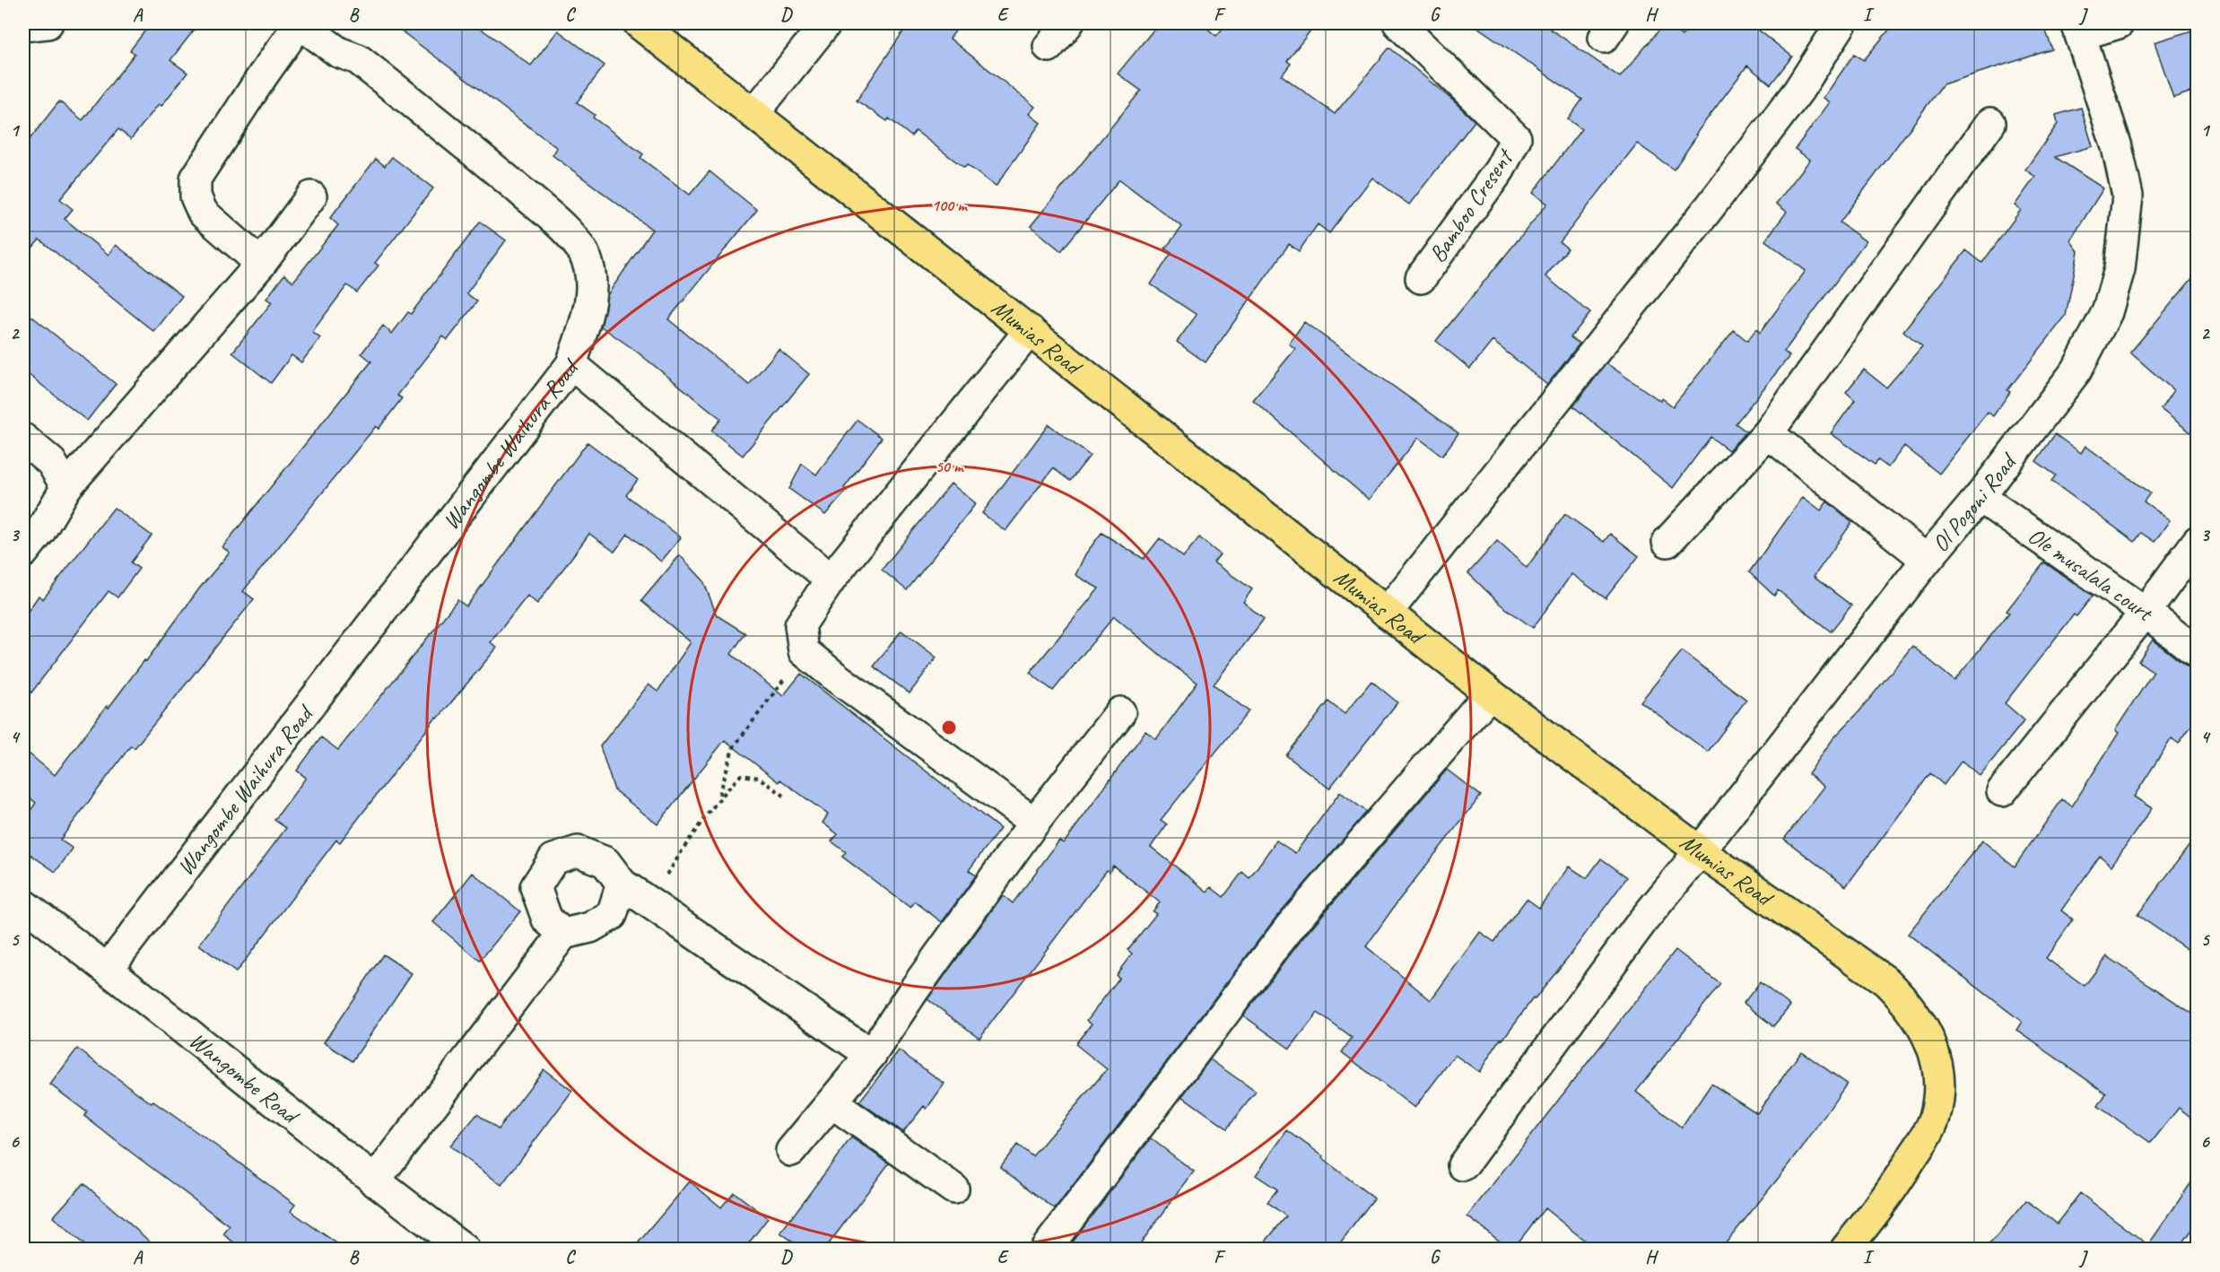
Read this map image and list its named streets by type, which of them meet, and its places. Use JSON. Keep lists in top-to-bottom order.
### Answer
{
  "streets": {
    "main road": ["Mumias Road"],
    "street": [
      "Bamboo Cresent",
      "Wangombe Waihura Road",
      "Ol Pogoni Road",
      "Ole musalala court",
      "Wangombe Road"
    ]
  },
  "crossings": [
    ["Mumias Road", "Ol Pogoni Road"],
    ["Wangombe Waihura Road", "Wangombe Road"],
    ["Ol Pogoni Road", "Ole musalala court"]
  ],
  "grid": {
    "columns": [
      "A",
      "B",
      "C",
      "D",
      "E",
      "F",
      "G",
      "H",
      "I",
      "J"
    ],
    "rows": [
      "1",
      "2",
      "3",
      "4",
      "5",
      "6"
    ]
  },
  "rings": ["100 m", "50 m"]
}
